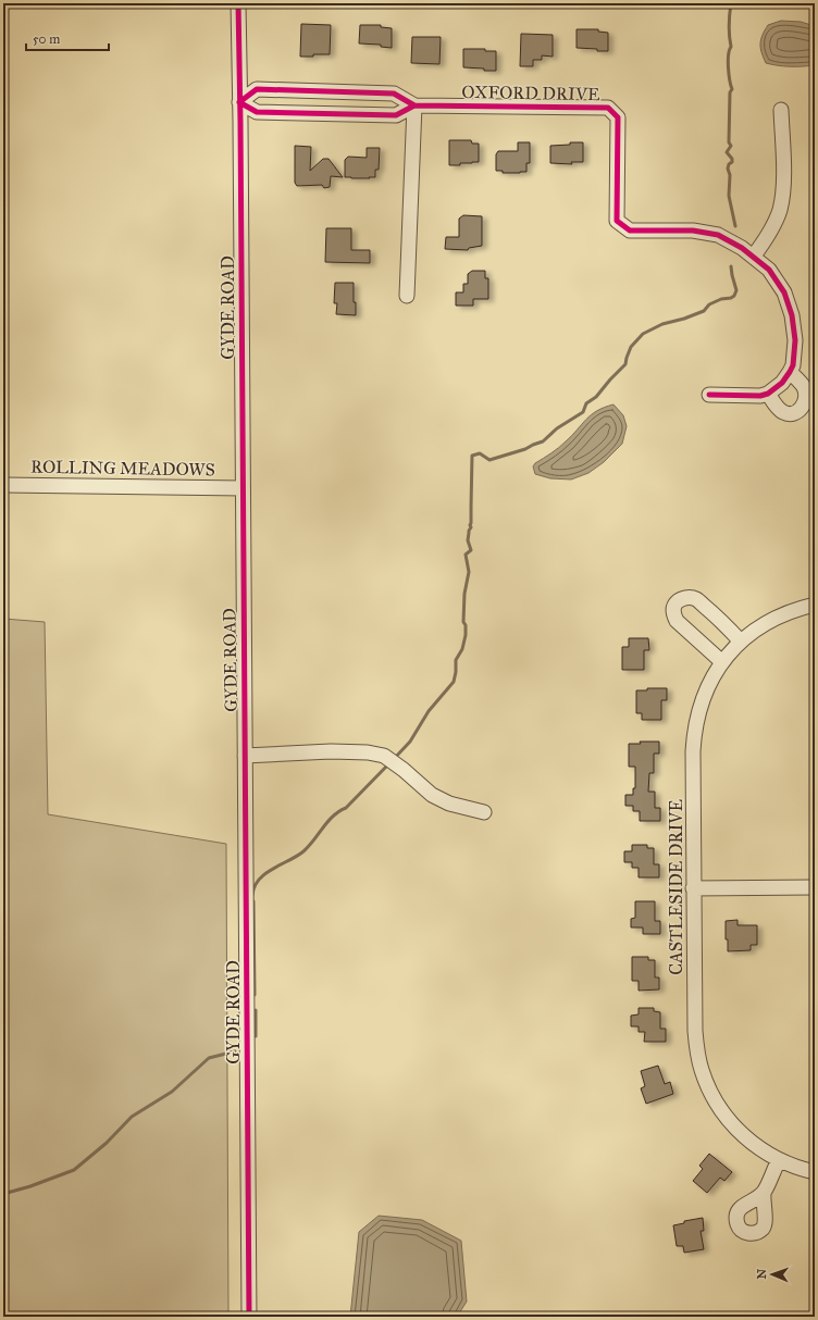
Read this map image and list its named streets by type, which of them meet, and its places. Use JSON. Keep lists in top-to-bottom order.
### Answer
{
  "streets": {
    "street": [
      "OXFORD DRIVE",
      "GYDE ROAD",
      "ROLLING MEADOWS",
      "CASTLESIDE DRIVE"
    ]
  },
  "crossings": [
    ["OXFORD DRIVE", "GYDE ROAD"],
    ["GYDE ROAD", "ROLLING MEADOWS"]
  ],
  "scale_bar": "50 m",
  "north": "left"
}
